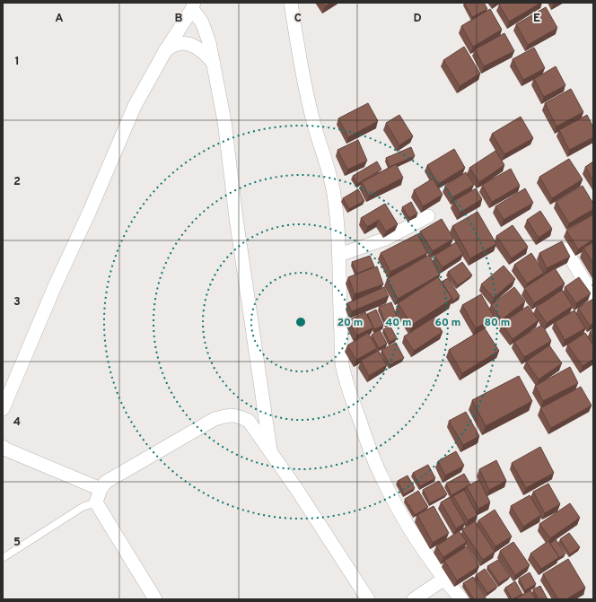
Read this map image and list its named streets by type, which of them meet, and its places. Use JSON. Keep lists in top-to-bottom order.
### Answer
{
  "grid": {
    "columns": [
      "A",
      "B",
      "C",
      "D",
      "E"
    ],
    "rows": [
      "1",
      "2",
      "3",
      "4",
      "5"
    ]
  },
  "rings": [
    "20 m",
    "40 m",
    "60 m",
    "80 m"
  ]
}
